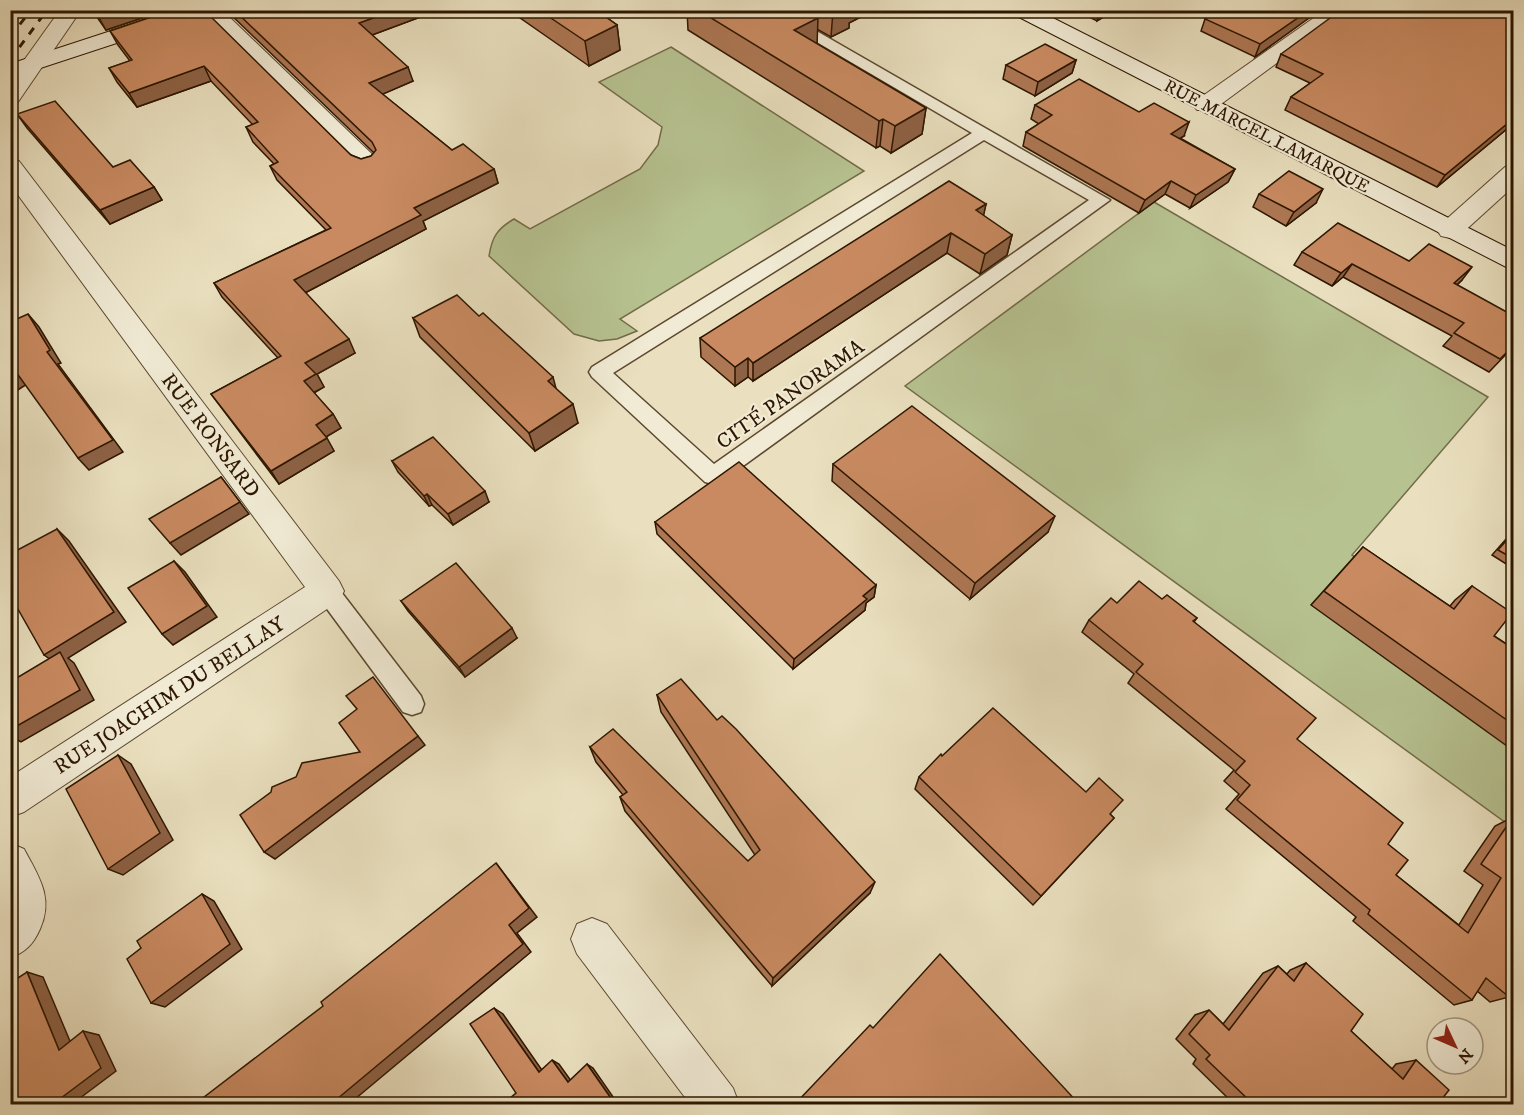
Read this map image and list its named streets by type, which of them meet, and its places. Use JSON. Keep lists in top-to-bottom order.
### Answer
{
  "streets": {
    "street": ["RUE MARCEL LAMARQUE", "RUE RONSARD", "RUE JOACHIM DU BELLAY"],
    "lane": ["CITÉ PANORAMA"]
  },
  "crossings": [
    ["RUE RONSARD", "RUE JOACHIM DU BELLAY"]
  ],
  "north": "bottom right"
}
